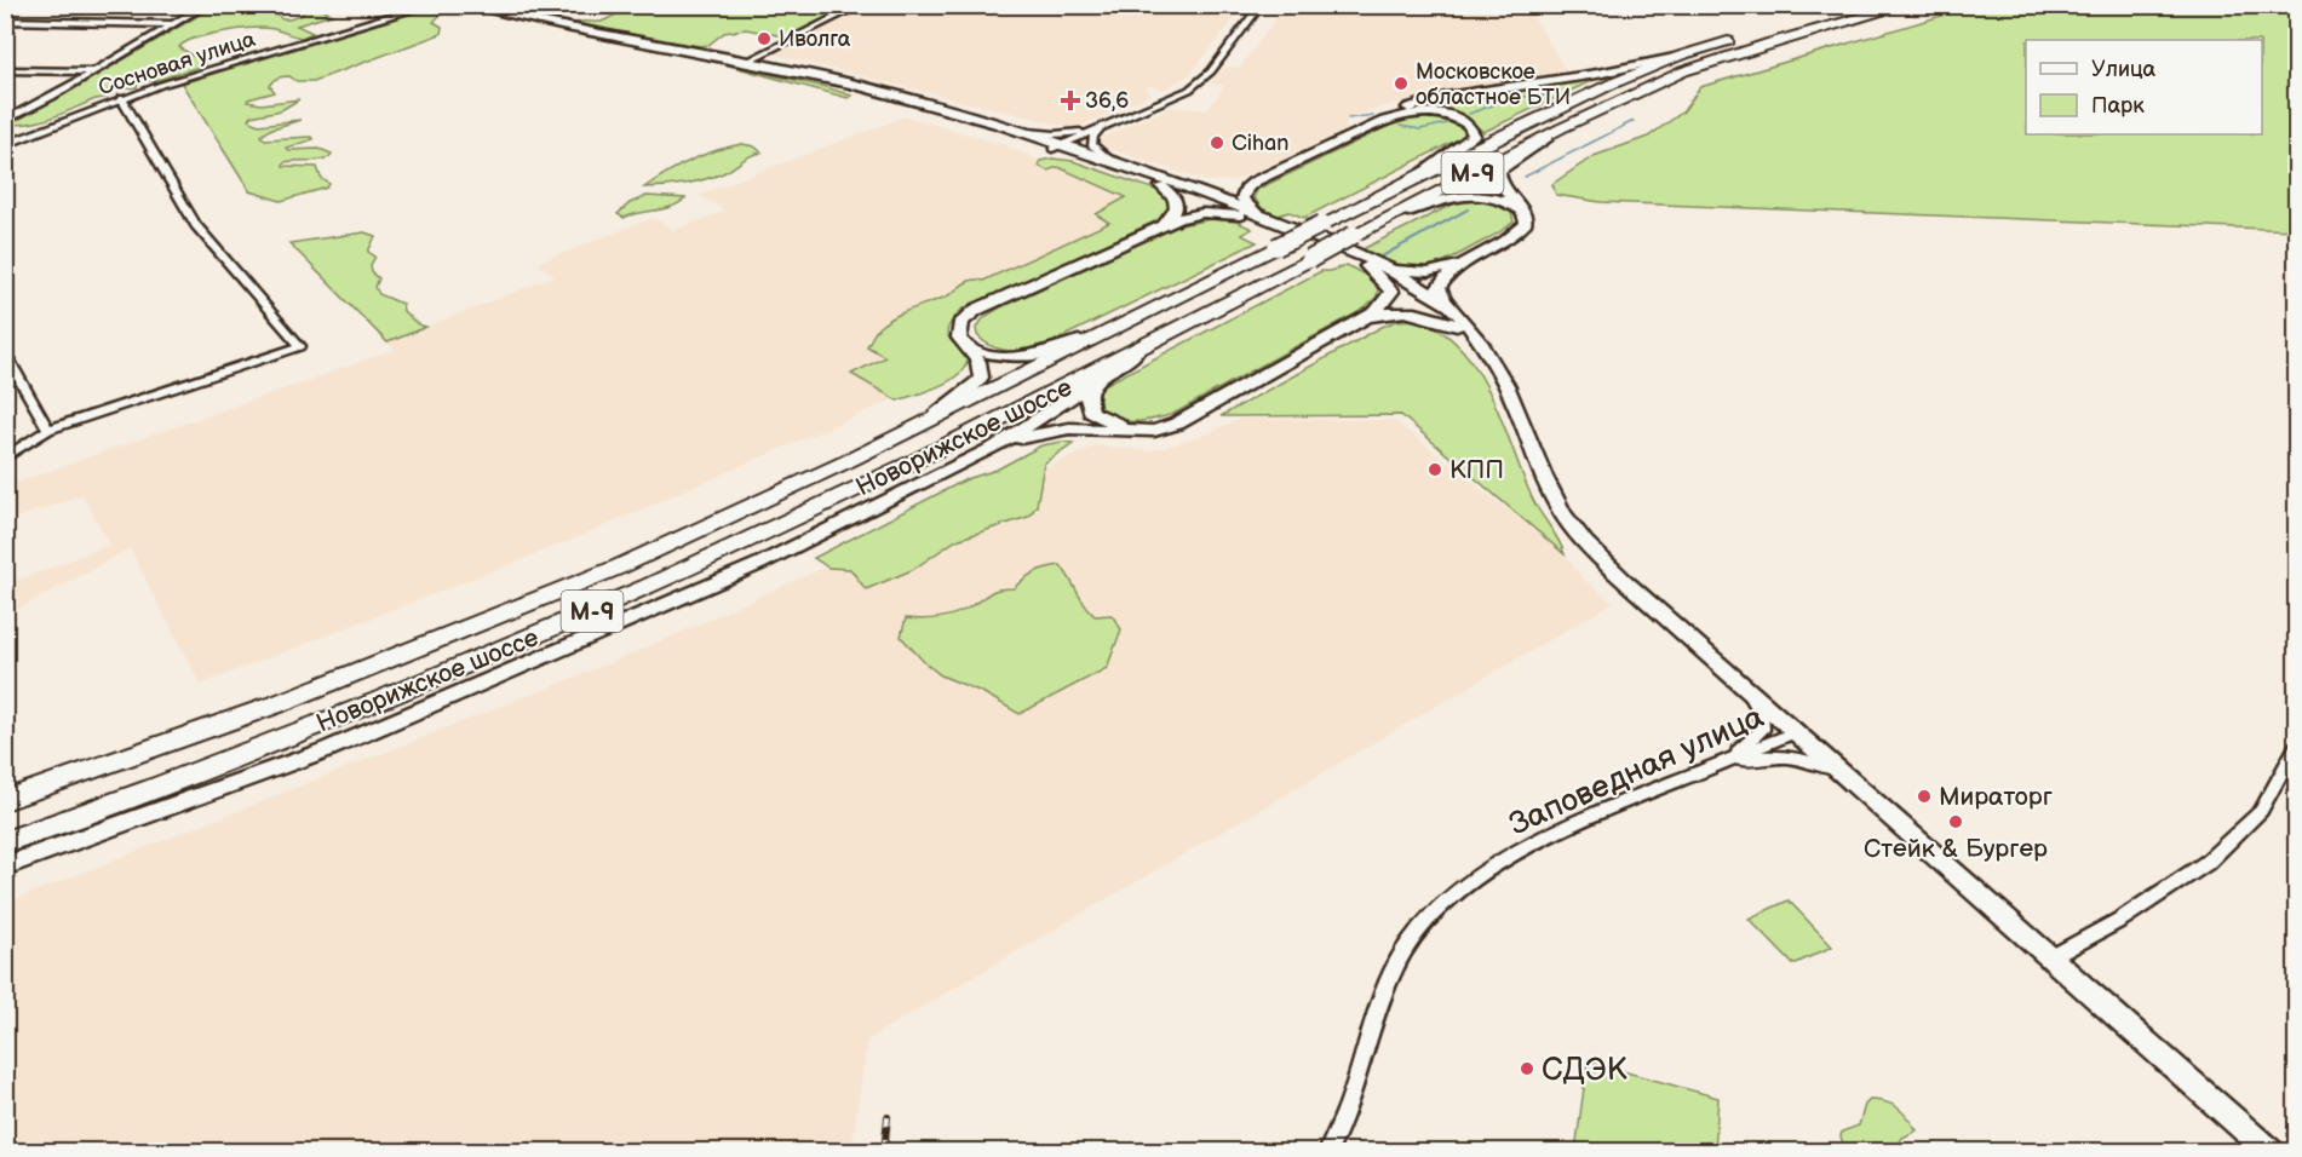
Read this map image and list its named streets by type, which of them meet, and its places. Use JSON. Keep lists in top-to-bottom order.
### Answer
{
  "streets": {
    "highway": ["М-9", "Новорижское шоссе"],
    "street": ["Сосновая улица", "Заповедная улица"]
  },
  "crossings": [
    ["М-9", "Новорижское шоссе"]
  ],
  "places": {
    "other": [
      "Иволга",
      "Московское областное БТИ",
      "Cihan",
      "КПП",
      "Мираторг",
      "Стейк & Бургер",
      "СДЭК"
    ],
    "health": ["36,6"]
  },
  "legend": ["Улица", "Парк"]
}
